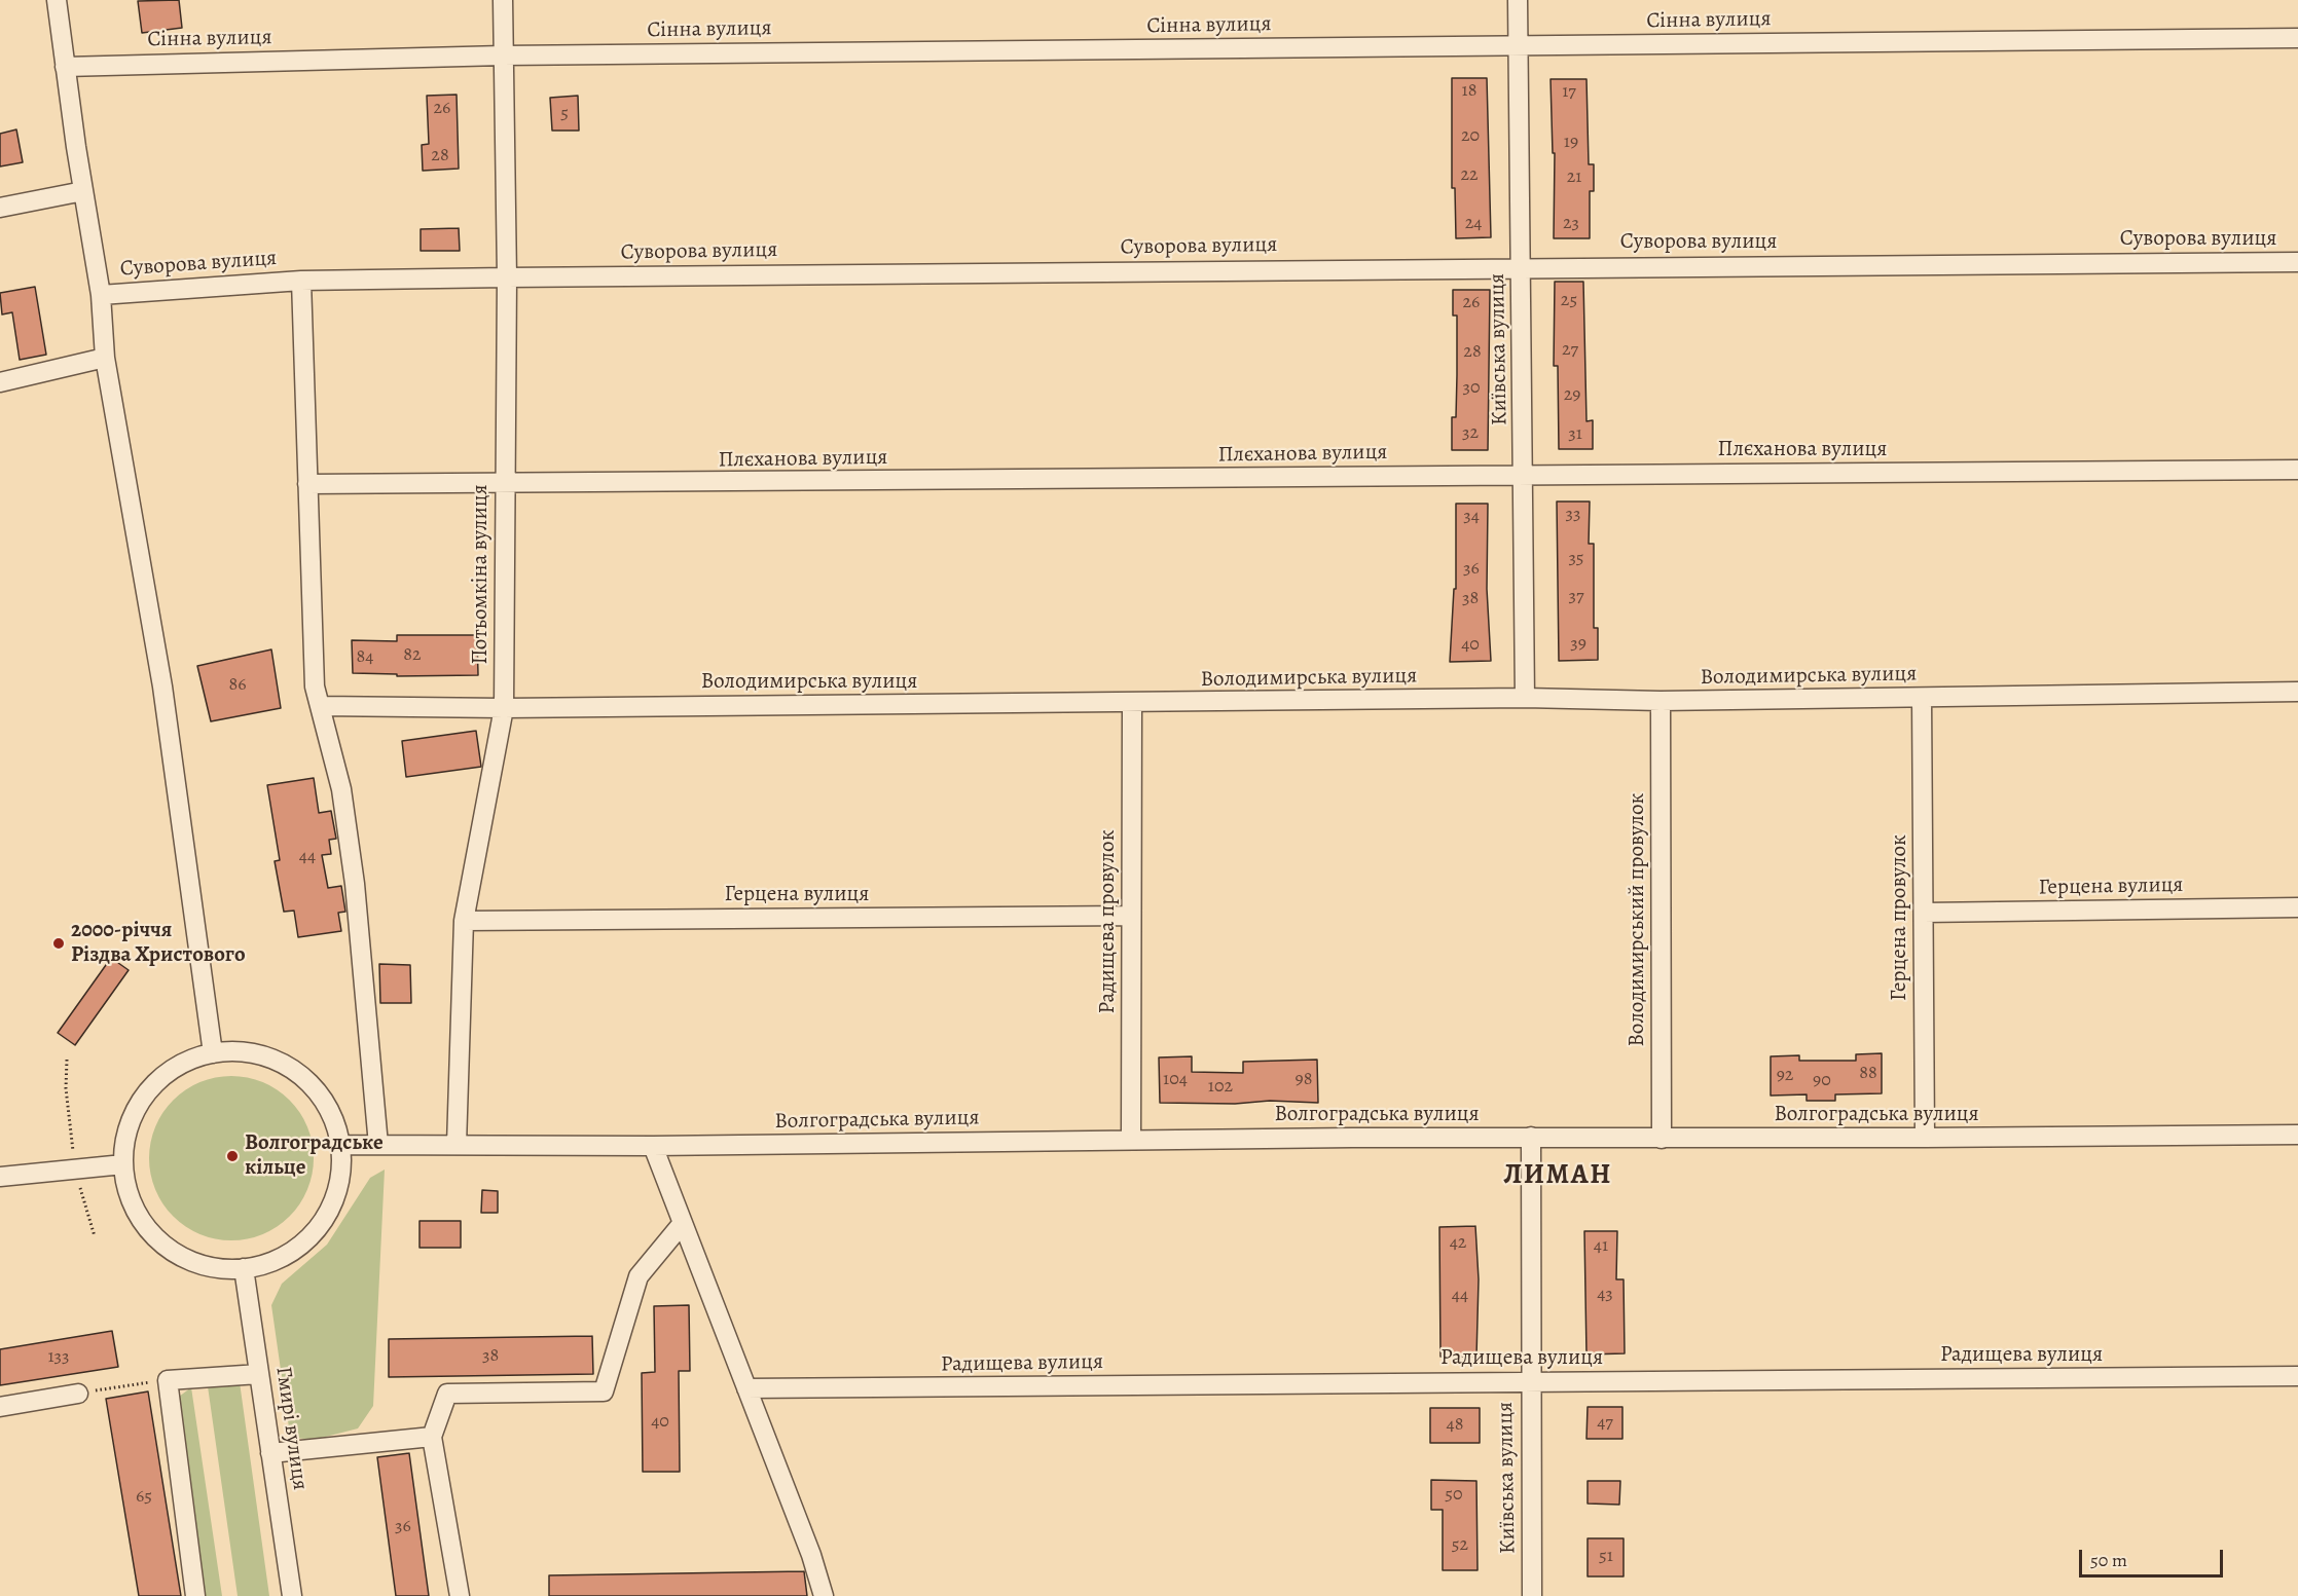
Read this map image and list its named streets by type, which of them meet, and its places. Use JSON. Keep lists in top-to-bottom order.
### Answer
{
  "streets": {
    "street": [
      "Сінна вулиця",
      "Суворова вулиця",
      "Київська вулиця",
      "Плєханова вулиця",
      "Потьомкіна вулиця",
      "Володимирська вулиця",
      "Герцена вулиця",
      "Герцена провулок",
      "Володимирський провулок",
      "Радищева провулок",
      "Волгоградська вулиця",
      "Радищева вулиця",
      "Гмирі вулиця"
    ]
  },
  "crossings": [
    ["Сінна вулиця", "Київська вулиця"],
    ["Сінна вулиця", "Потьомкіна вулиця"],
    ["Суворова вулиця", "Київська вулиця"],
    ["Суворова вулиця", "Потьомкіна вулиця"],
    ["Київська вулиця", "Плєханова вулиця"],
    ["Київська вулиця", "Володимирська вулиця"],
    ["Київська вулиця", "Волгоградська вулиця"],
    ["Київська вулиця", "Радищева вулиця"],
    ["Плєханова вулиця", "Потьомкіна вулиця"],
    ["Потьомкіна вулиця", "Володимирська вулиця"],
    ["Потьомкіна вулиця", "Герцена вулиця"],
    ["Потьомкіна вулиця", "Волгоградська вулиця"],
    ["Володимирська вулиця", "Герцена провулок"],
    ["Володимирська вулиця", "Володимирський провулок"],
    ["Володимирська вулиця", "Радищева провулок"],
    ["Герцена вулиця", "Герцена провулок"],
    ["Герцена вулиця", "Радищева провулок"],
    ["Герцена провулок", "Волгоградська вулиця"],
    ["Володимирський провулок", "Волгоградська вулиця"],
    ["Радищева провулок", "Волгоградська вулиця"],
    ["Волгоградська вулиця", "Гмирі вулиця"]
  ],
  "districts": ["ЛИМАН"],
  "places": ["2000-річчя Різдва Христового", "Волгоградське кільце"],
  "house_numbers": [
    "18",
    "17",
    "26",
    "5",
    "20",
    "19",
    "28",
    "22",
    "21",
    "24",
    "23",
    "25",
    "26",
    "27",
    "28",
    "30",
    "29",
    "32",
    "31",
    "33",
    "34",
    "35",
    "36",
    "37",
    "38",
    "39",
    "40",
    "82",
    "84",
    "86",
    "44",
    "88",
    "92",
    "104",
    "98",
    "90",
    "102",
    "42",
    "41",
    "43",
    "44",
    "38",
    "133",
    "40",
    "47",
    "48",
    "50",
    "65",
    "36",
    "52",
    "51"
  ],
  "scale_bar": "50 m"
}
